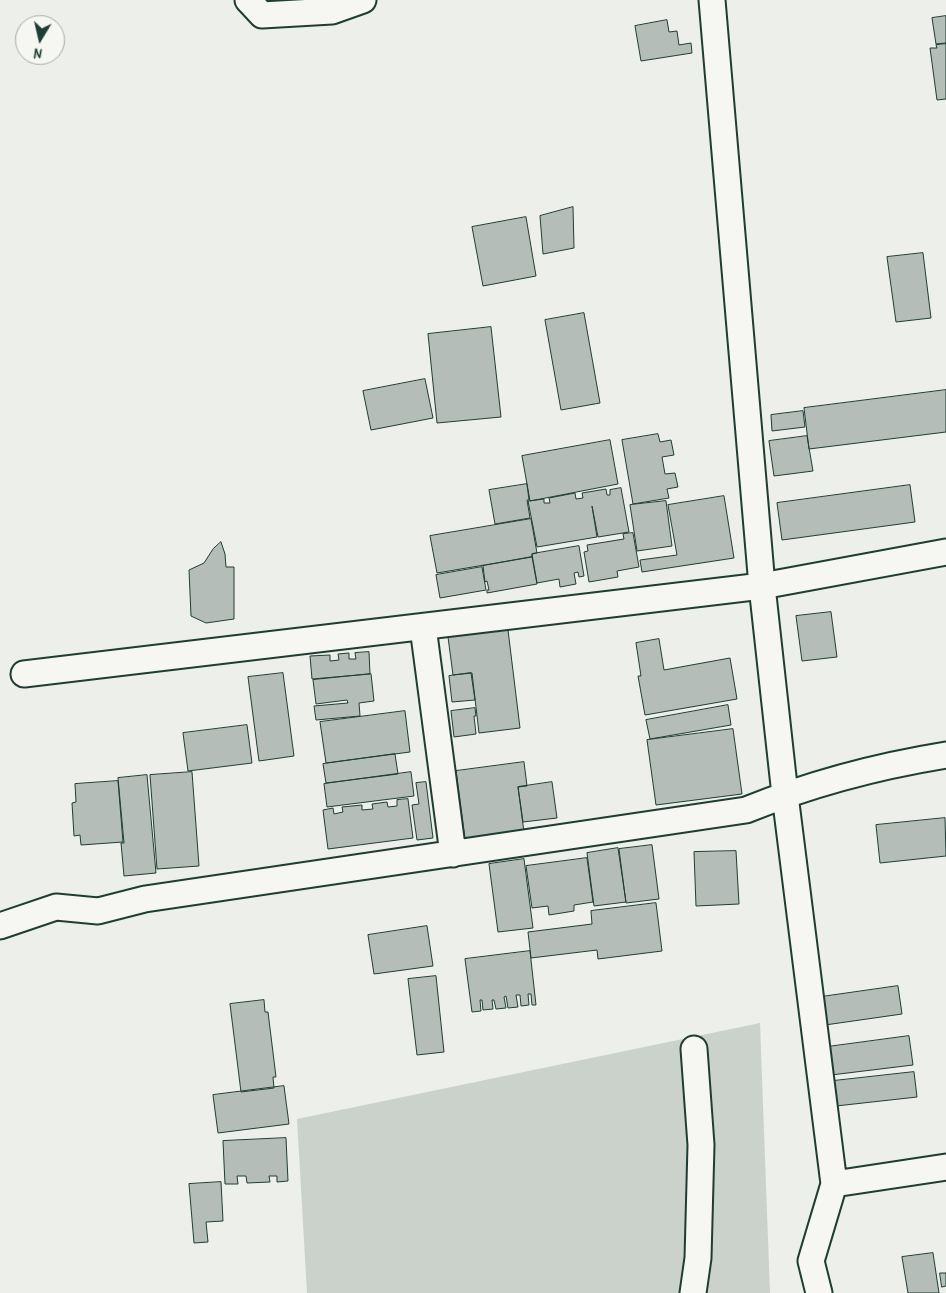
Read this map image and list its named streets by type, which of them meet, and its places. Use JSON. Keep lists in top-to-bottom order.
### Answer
{
  "north": "bottom"
}
